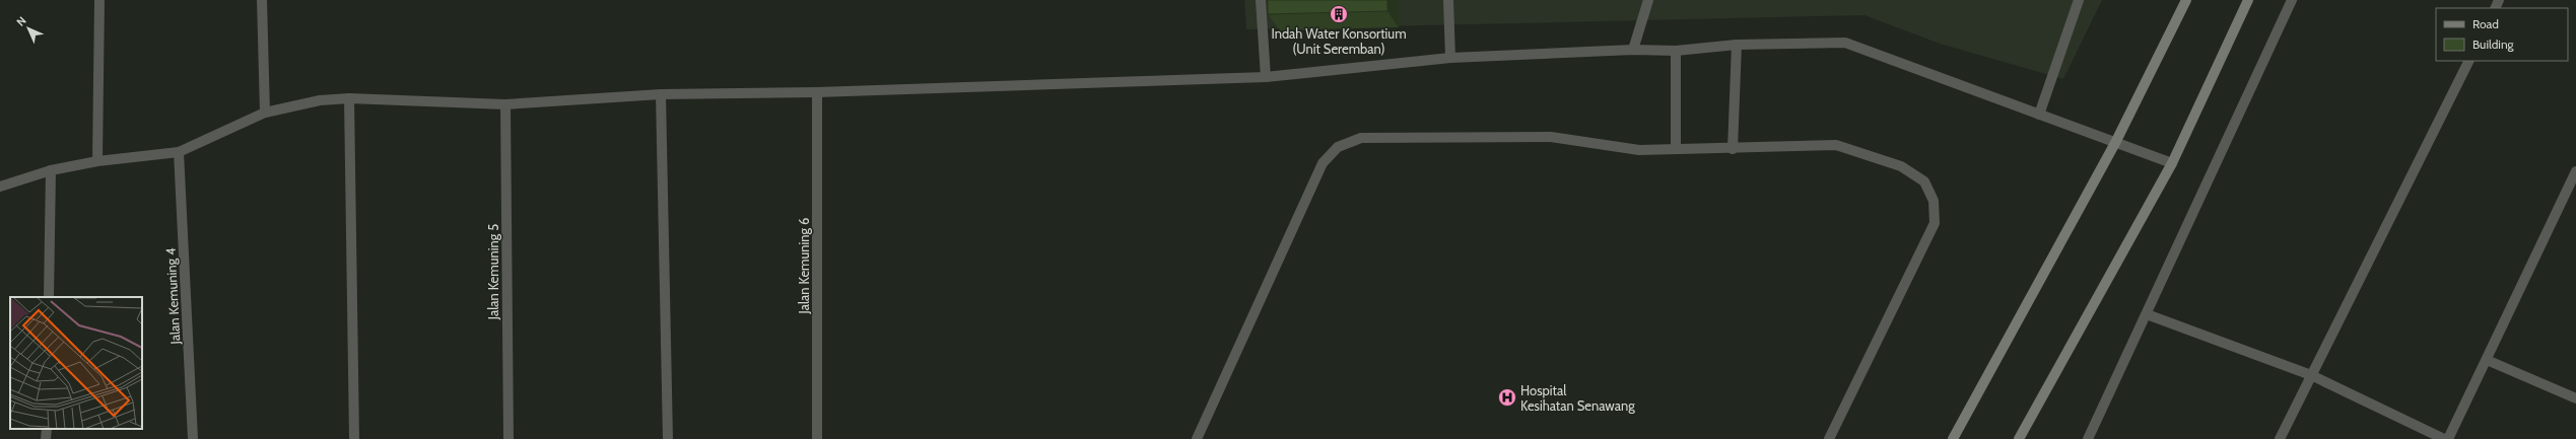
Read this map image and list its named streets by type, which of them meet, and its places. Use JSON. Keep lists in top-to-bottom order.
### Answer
{
  "streets": {
    "street": ["Jalan Kemuning 6", "Jalan Kemuning 5", "Jalan Kemuning 4"]
  },
  "places": {
    "building": ["Indah Water Konsortium (Unit Seremban)"],
    "hospital": ["Hospital Kesihatan Senawang"]
  },
  "legend": ["Road", "Building"],
  "north": "top left"
}
